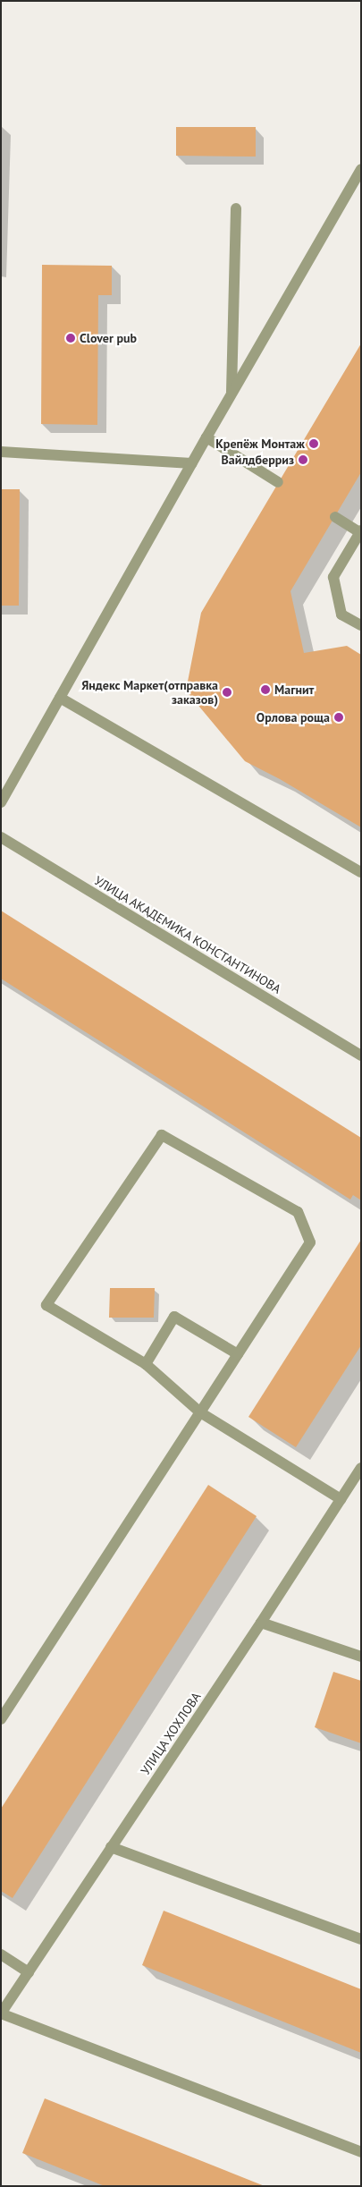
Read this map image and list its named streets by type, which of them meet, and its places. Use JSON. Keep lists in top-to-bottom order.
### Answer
{
  "streets": {
    "street": ["УЛИЦА АКАДЕМИКА КОНСТАНТИНОВА", "УЛИЦА ХОХЛОВА"]
  },
  "places": [
    "Clover pub",
    "Крепёж Монтаж",
    "Вайлдберриз",
    "Магнит",
    "Яндекс Маркет(отправка заказов)",
    "Орлова роща"
  ]
}
